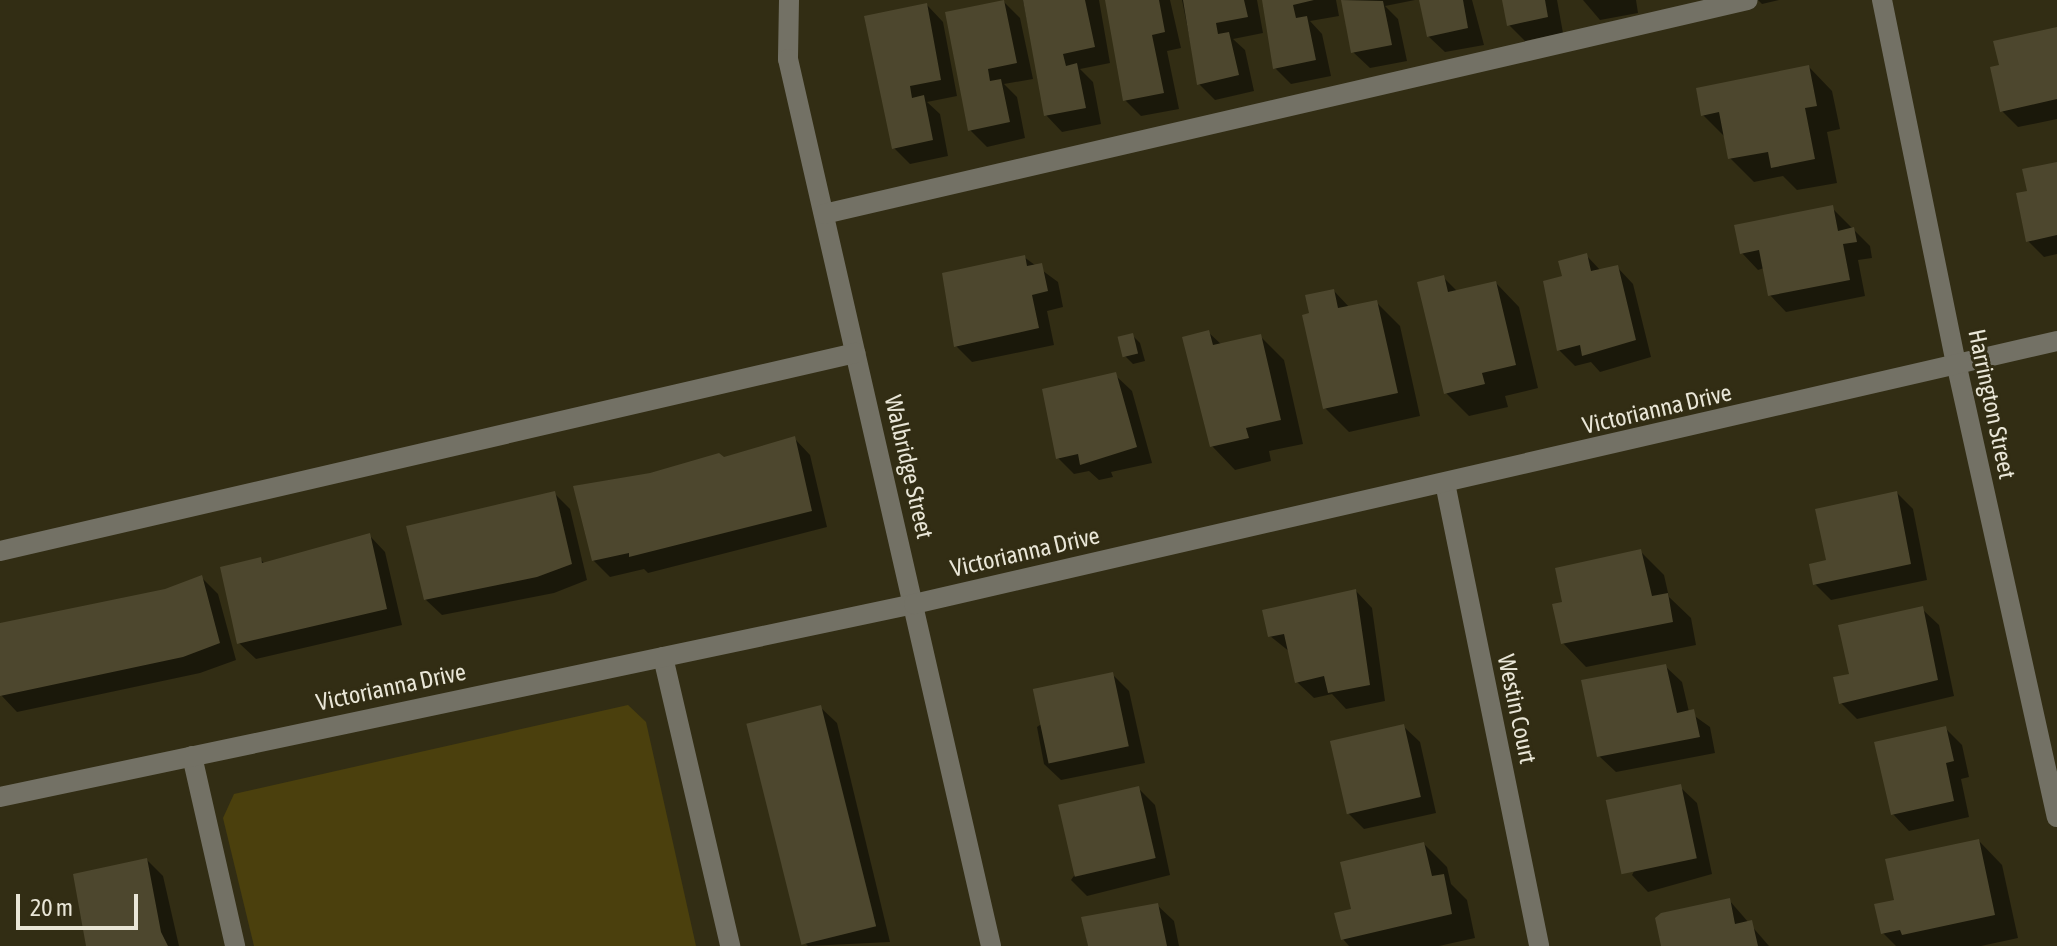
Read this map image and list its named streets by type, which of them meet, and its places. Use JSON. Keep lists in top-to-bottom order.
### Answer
{
  "streets": {
    "street": [
      "Harrington Street",
      "Victorianna Drive",
      "Walbridge Street",
      "Westin Court"
    ]
  },
  "crossings": [
    ["Harrington Street", "Victorianna Drive"],
    ["Victorianna Drive", "Walbridge Street"],
    ["Victorianna Drive", "Westin Court"]
  ],
  "scale_bar": "20 m"
}
